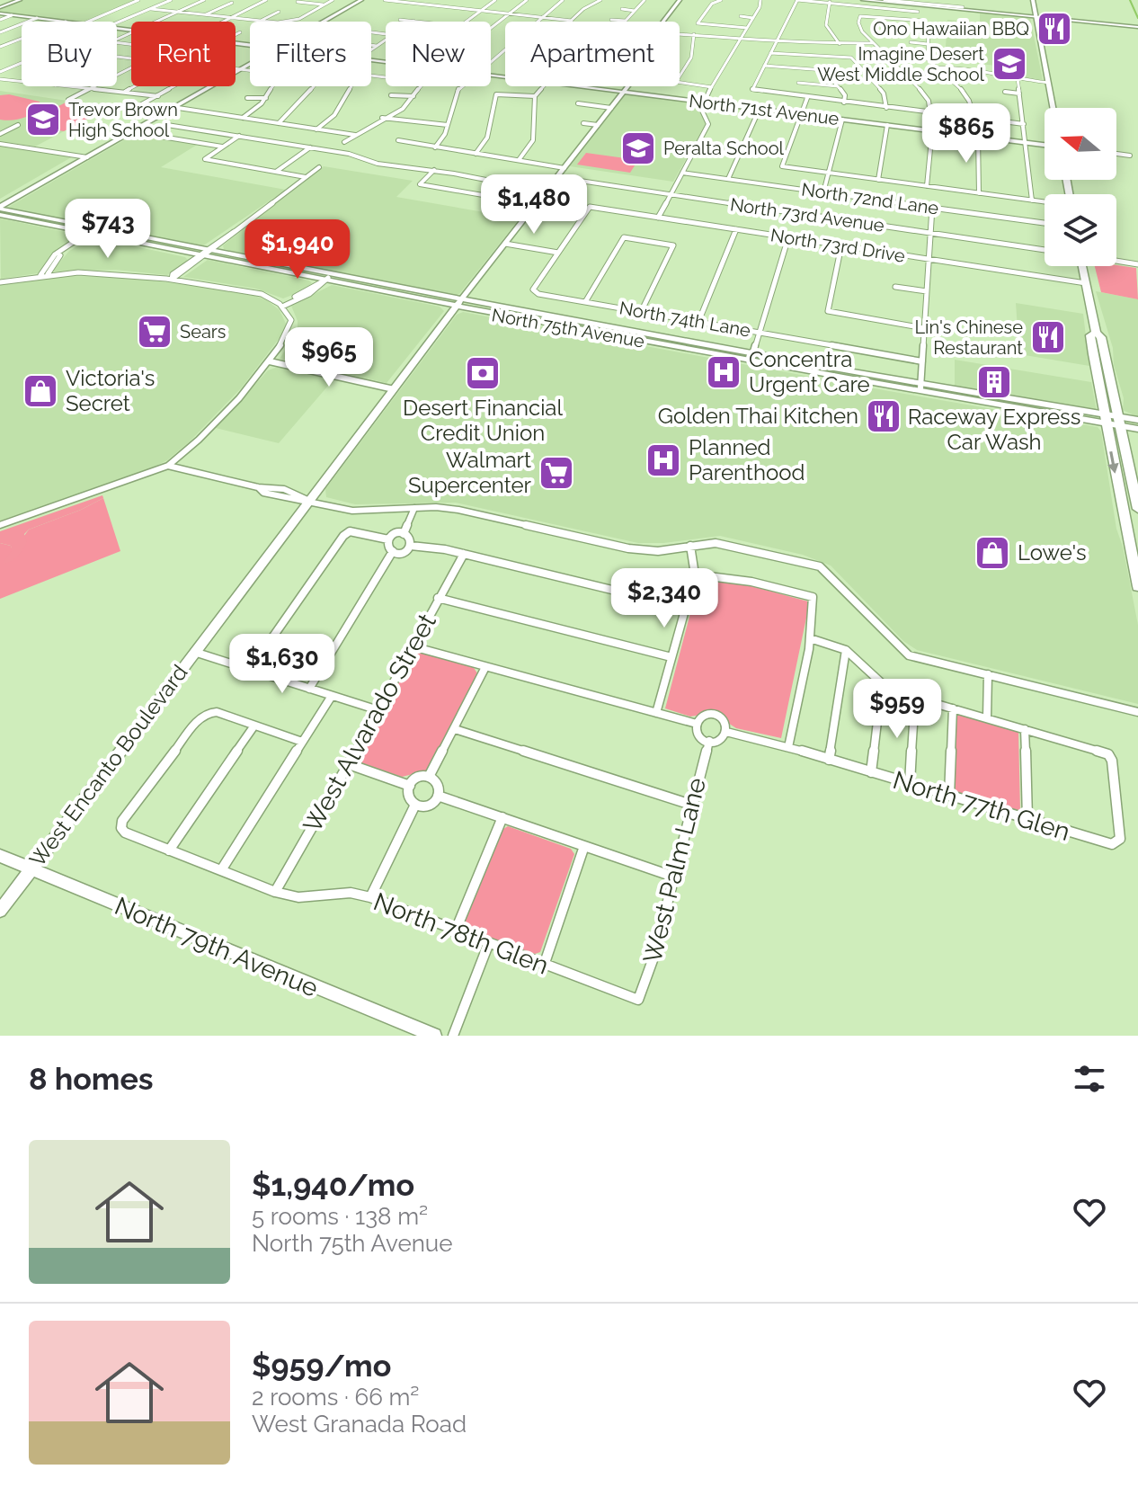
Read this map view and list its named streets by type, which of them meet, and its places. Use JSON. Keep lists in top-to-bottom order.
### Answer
{
  "streets": {
    "main road": [
      "North 71st Avenue",
      "North 75th Avenue",
      "West Encanto Boulevard",
      "North 79th Avenue"
    ],
    "street": [
      "North 72nd Lane",
      "North 73rd Avenue",
      "North 73rd Drive",
      "North 74th Lane",
      "West Alvarado Street",
      "North 77th Glen",
      "West Palm Lane",
      "North 78th Glen"
    ]
  },
  "crossings": [
    ["North 71st Avenue", "West Encanto Boulevard"],
    ["North 73rd Avenue", "West Encanto Boulevard"],
    ["North 73rd Drive", "North 74th Lane"],
    ["North 75th Avenue", "West Encanto Boulevard"],
    ["West Alvarado Street", "North 78th Glen"],
    ["West Encanto Boulevard", "North 79th Avenue"],
    ["North 77th Glen", "West Palm Lane"],
    ["West Palm Lane", "North 78th Glen"]
  ],
  "places": {
    "restaurant": ["Ono Hawaiian BBQ", "Lin's Chinese Restaurant", "Golden Thai Kitchen"],
    "school or university": ["Imagine Desert West Middle School", "Trevor Brown High School", "Peralta School"],
    "supermarket": ["Sears", "Walmart Supercenter"],
    "hospital": ["Concentra Urgent Care", "Planned Parenthood"],
    "bank": ["Desert Financial Credit Union"],
    "building": ["Raceway Express Car Wash"],
    "shop": ["Victoria's Secret", "Lowe's"]
  },
  "north": "left",
  "page": {
    "chip": [
      "Buy",
      "Rent",
      "Filters",
      "New",
      "Apartment"
    ],
    "price": [
      "$865",
      "$1,480",
      "$743",
      "$1,940",
      "$965",
      "$2,340",
      "$1,630",
      "$959"
    ],
    "heading": "8 homes",
    "list": [
      {
        "name": "$1,940/mo",
        "note": "5 rooms · 138 m² · North 75th Avenue"
      },
      {
        "name": "$959/mo",
        "note": "2 rooms · 66 m² · West Granada Road"
      }
    ]
  }
}
